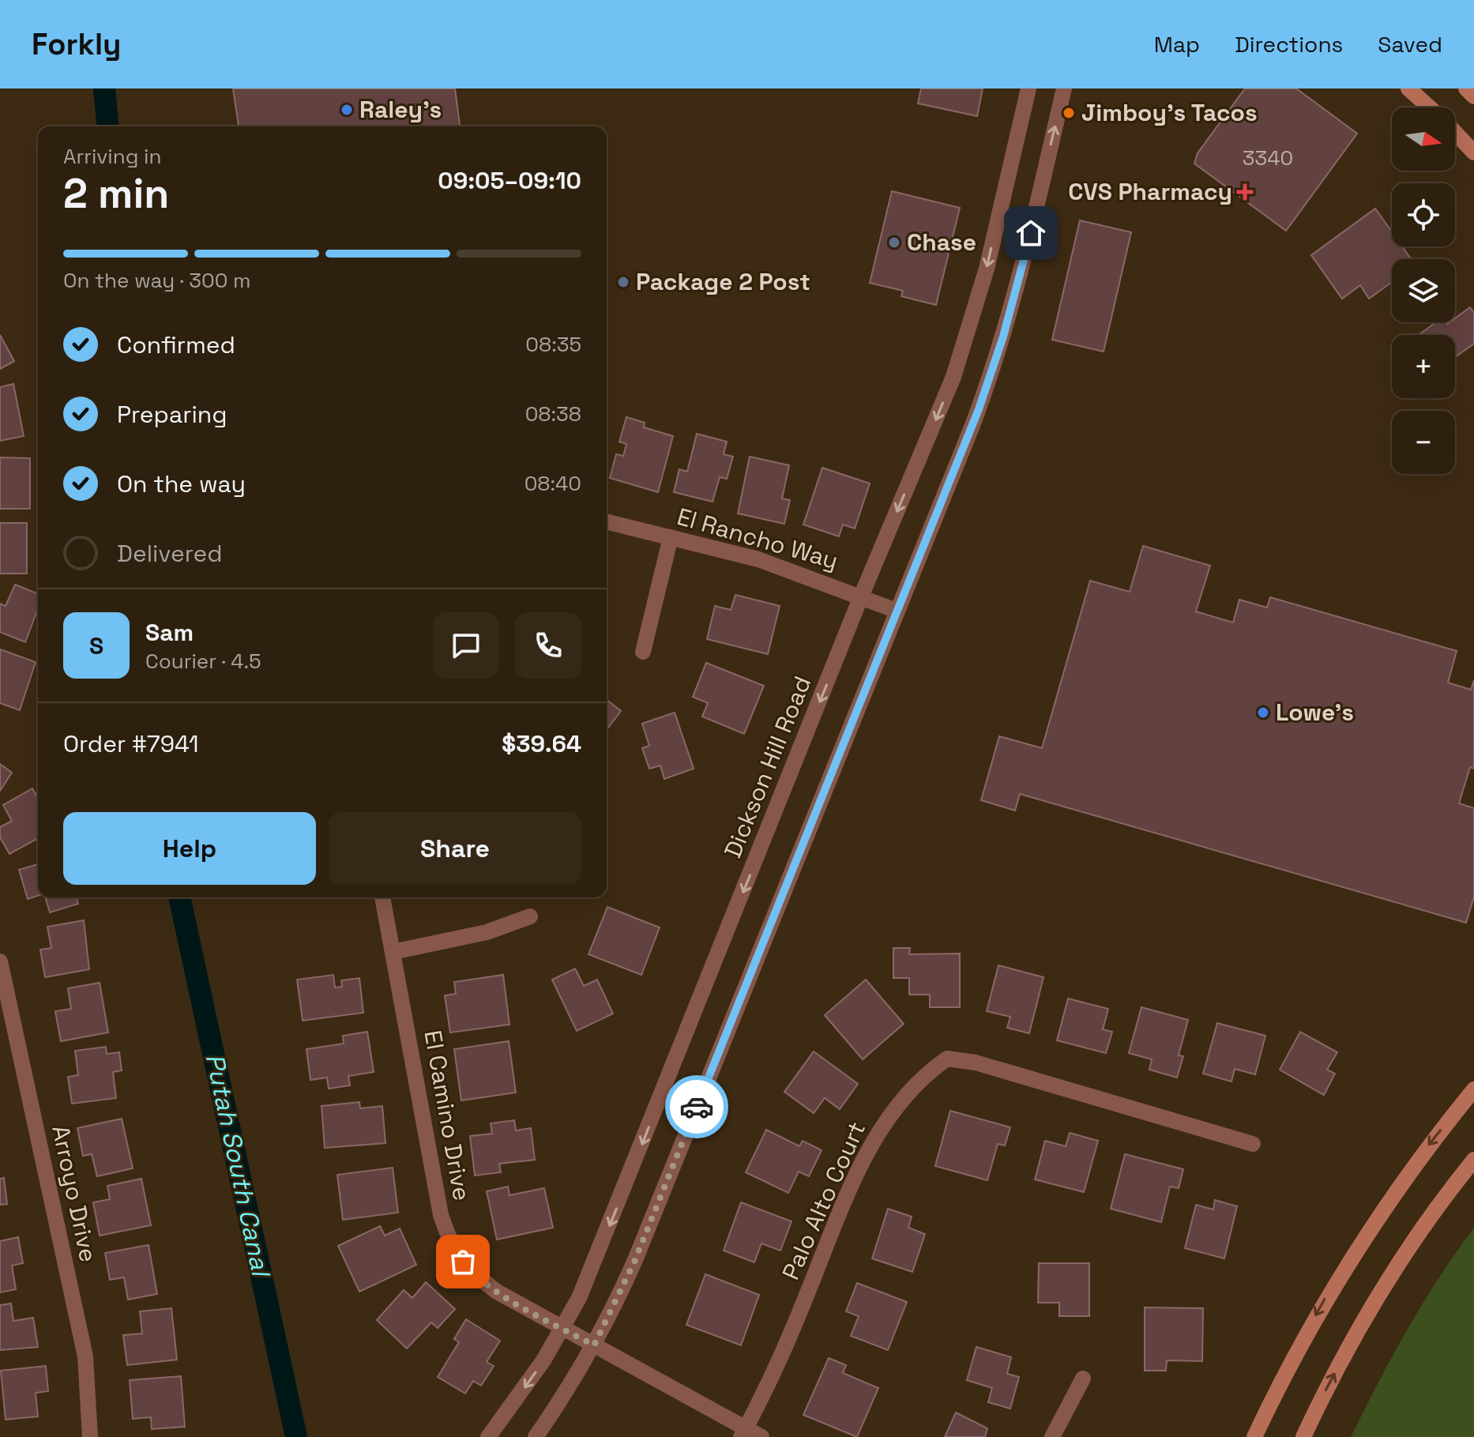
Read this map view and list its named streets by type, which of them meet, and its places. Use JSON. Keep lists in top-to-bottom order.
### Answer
{
  "streets": {
    "street": [
      "El Rancho Way",
      "Dickson Hill Road",
      "El Camino Drive",
      "Arroyo Drive",
      "Palo Alto Court"
    ]
  },
  "crossings": [
    ["El Rancho Way", "Dickson Hill Road"],
    ["Dickson Hill Road", "El Camino Drive"],
    ["El Camino Drive", "Palo Alto Court"]
  ],
  "water": ["Putah South Canal"],
  "places": {
    "other": [
      "Raley's",
      "Jimboy's Tacos",
      "Chase",
      "Package 2 Post",
      "Lowe's"
    ],
    "health": ["CVS Pharmacy"]
  },
  "house_numbers": ["3340"],
  "north": "right",
  "page": {
    "header": "Forkly",
    "nav": ["Map", "Directions", "Saved"],
    "map_buttons": ["+", "−"],
    "heading": ["2 min", "Arriving in", "09:05–09:10"],
    "panel": [
      "Sam",
      "Courier · 4.5",
      "Order #7941",
      "$39.64"
    ],
    "bar": "On the way · 300 m",
    "list": [
      ["Confirmed", "08:35"],
      ["Preparing", "08:38"],
      ["On the way", "08:40"],
      "Delivered"
    ],
    "round": "S",
    "buttons": ["Help", "Share"]
  }
}
